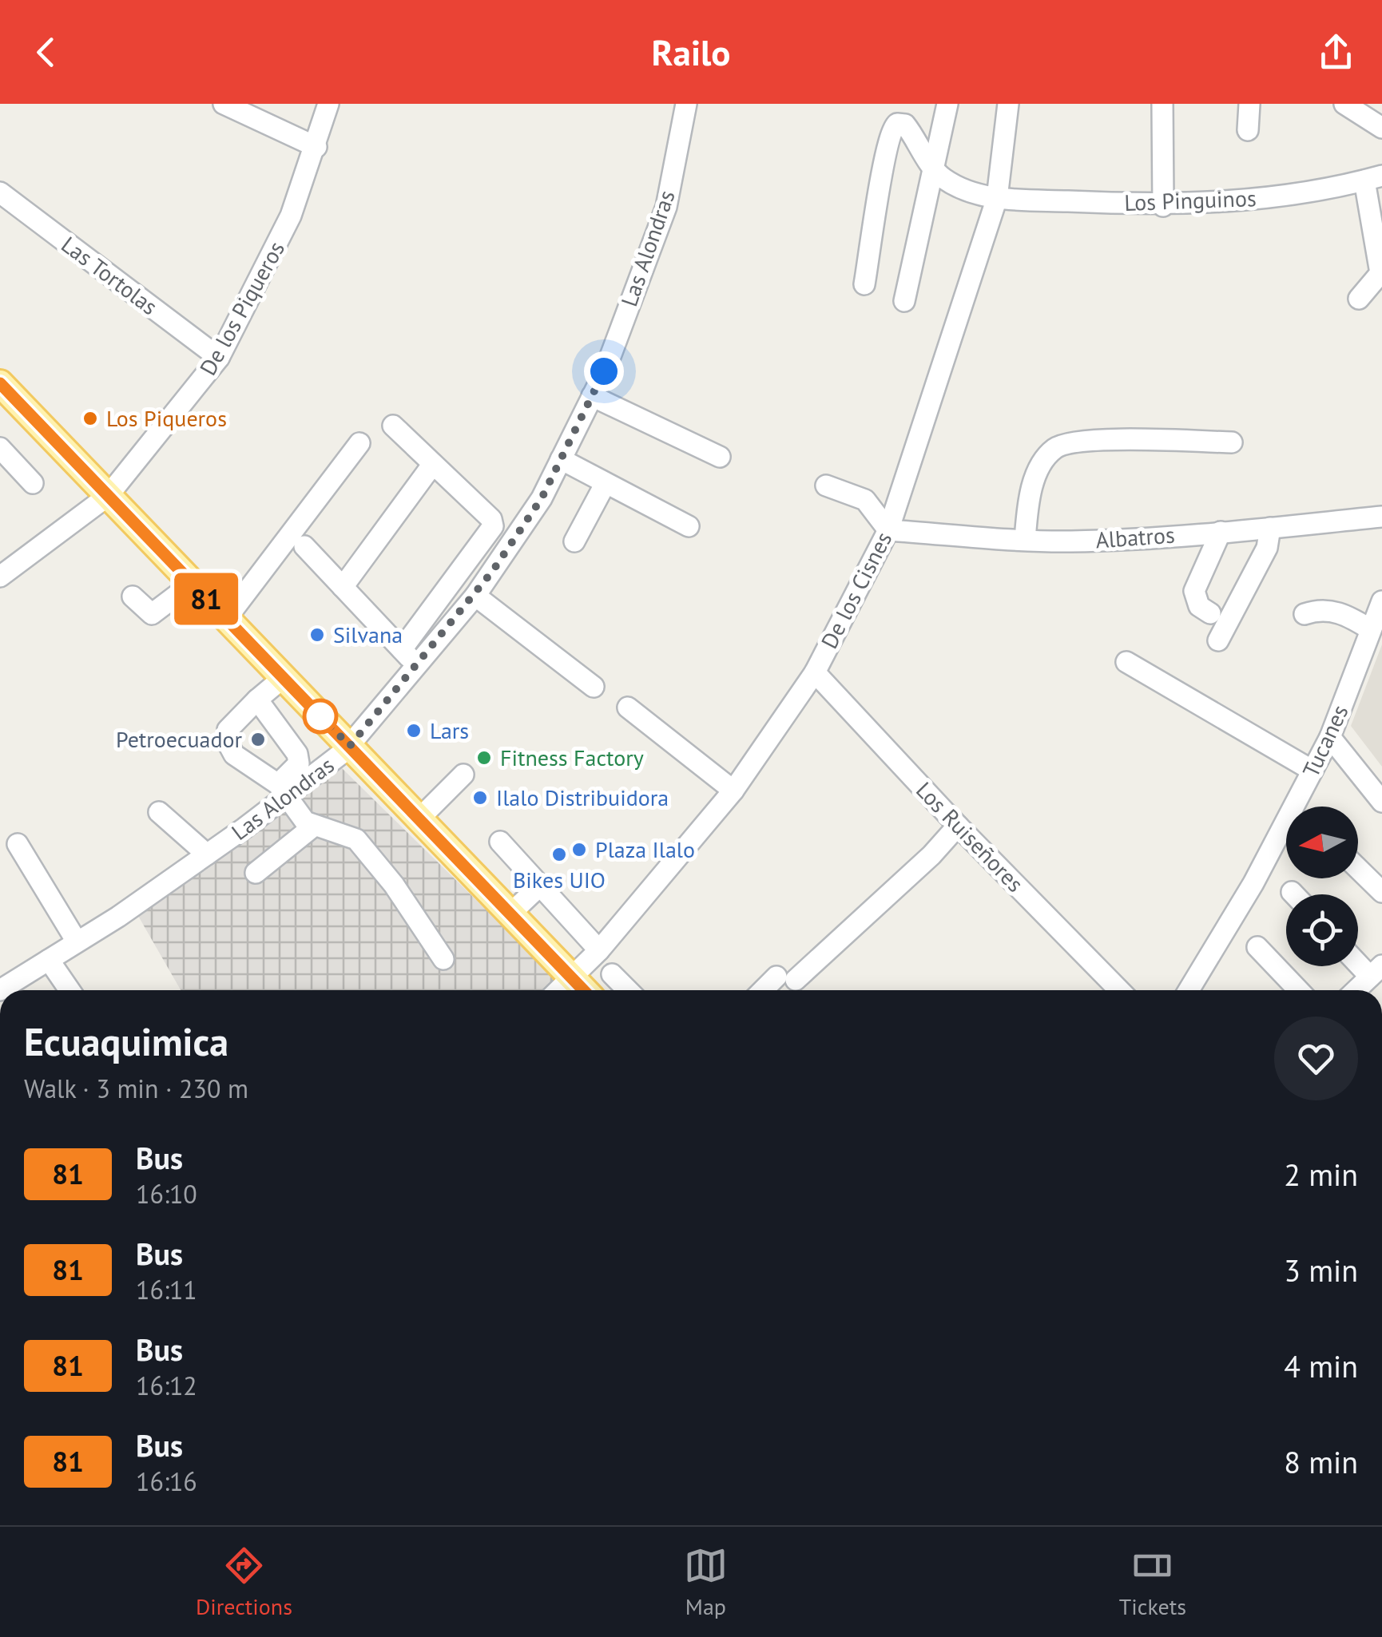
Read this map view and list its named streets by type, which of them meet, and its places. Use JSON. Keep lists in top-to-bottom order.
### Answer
{
  "streets": {
    "street": [
      "Los Pinguinos",
      "Las Alondras",
      "Las Tortolas",
      "De los Piqueros",
      "Albatros",
      "De los Cisnes",
      "Tucanes",
      "Los Ruiseñores"
    ]
  },
  "crossings": [
    ["Los Pinguinos", "De los Cisnes"],
    ["Las Tortolas", "De los Piqueros"],
    ["Albatros", "De los Cisnes"],
    ["De los Cisnes", "Los Ruiseñores"]
  ],
  "places": [
    "Los Piqueros",
    "Silvana",
    "Lars",
    "Petroecuador",
    "Fitness Factory",
    "Ilalo Distribuidora",
    "Plaza Ilalo",
    "Bikes UIO"
  ],
  "lines": ["bus line 81"],
  "north": "left",
  "page": {
    "header": "Railo",
    "on_map": "81",
    "heading": ["Ecuaquimica", "Walk · 3 min · 230 m"],
    "list": [
      {
        "mark": "81",
        "name": "Bus",
        "note": "16:10",
        "value": "2 min"
      },
      {
        "mark": "81",
        "name": "Bus",
        "note": "16:11",
        "value": "3 min"
      },
      {
        "mark": "81",
        "name": "Bus",
        "note": "16:12",
        "value": "4 min"
      },
      {
        "mark": "81",
        "name": "Bus",
        "note": "16:16",
        "value": "8 min"
      }
    ],
    "tabs": ["Directions", "Map", "Tickets"]
  }
}
